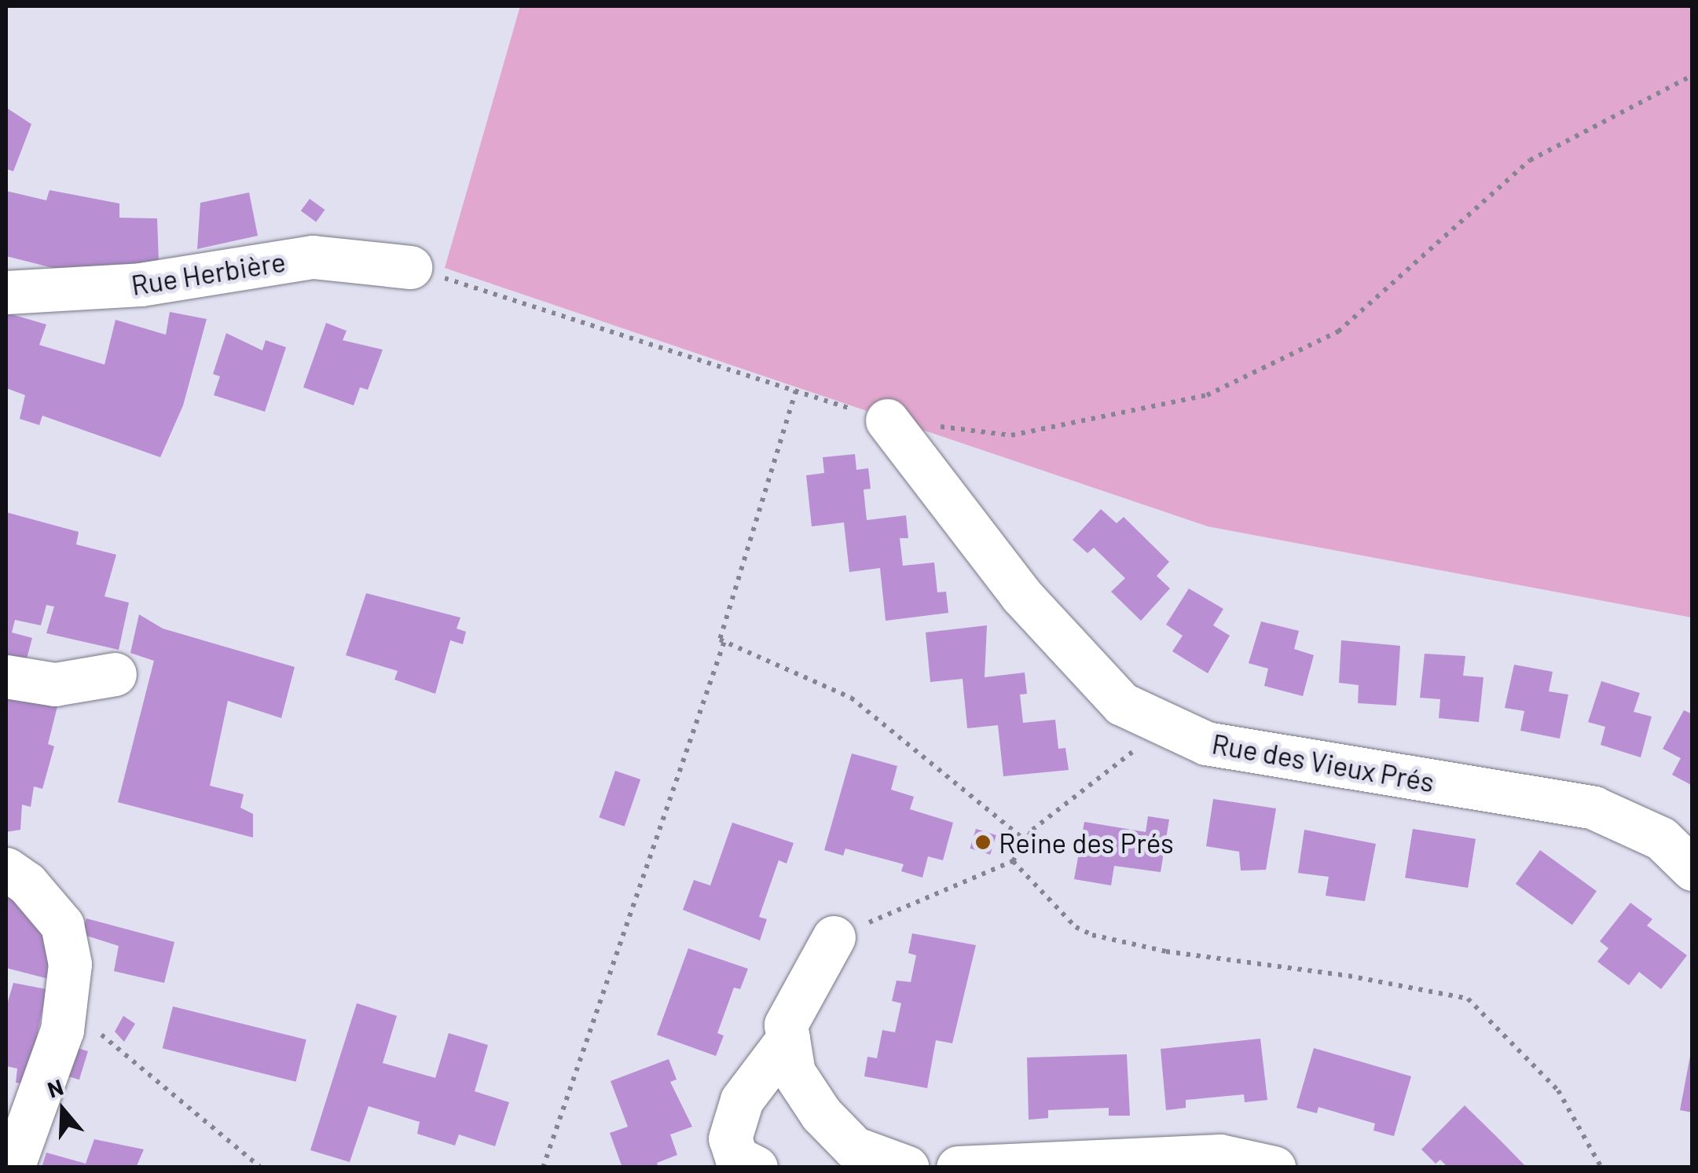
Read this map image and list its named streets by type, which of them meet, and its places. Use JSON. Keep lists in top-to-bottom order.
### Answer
{
  "streets": {
    "street": ["Rue Herbière", "Rue des Vieux Prés"]
  },
  "places": ["Reine des Prés"],
  "north": "top"
}
